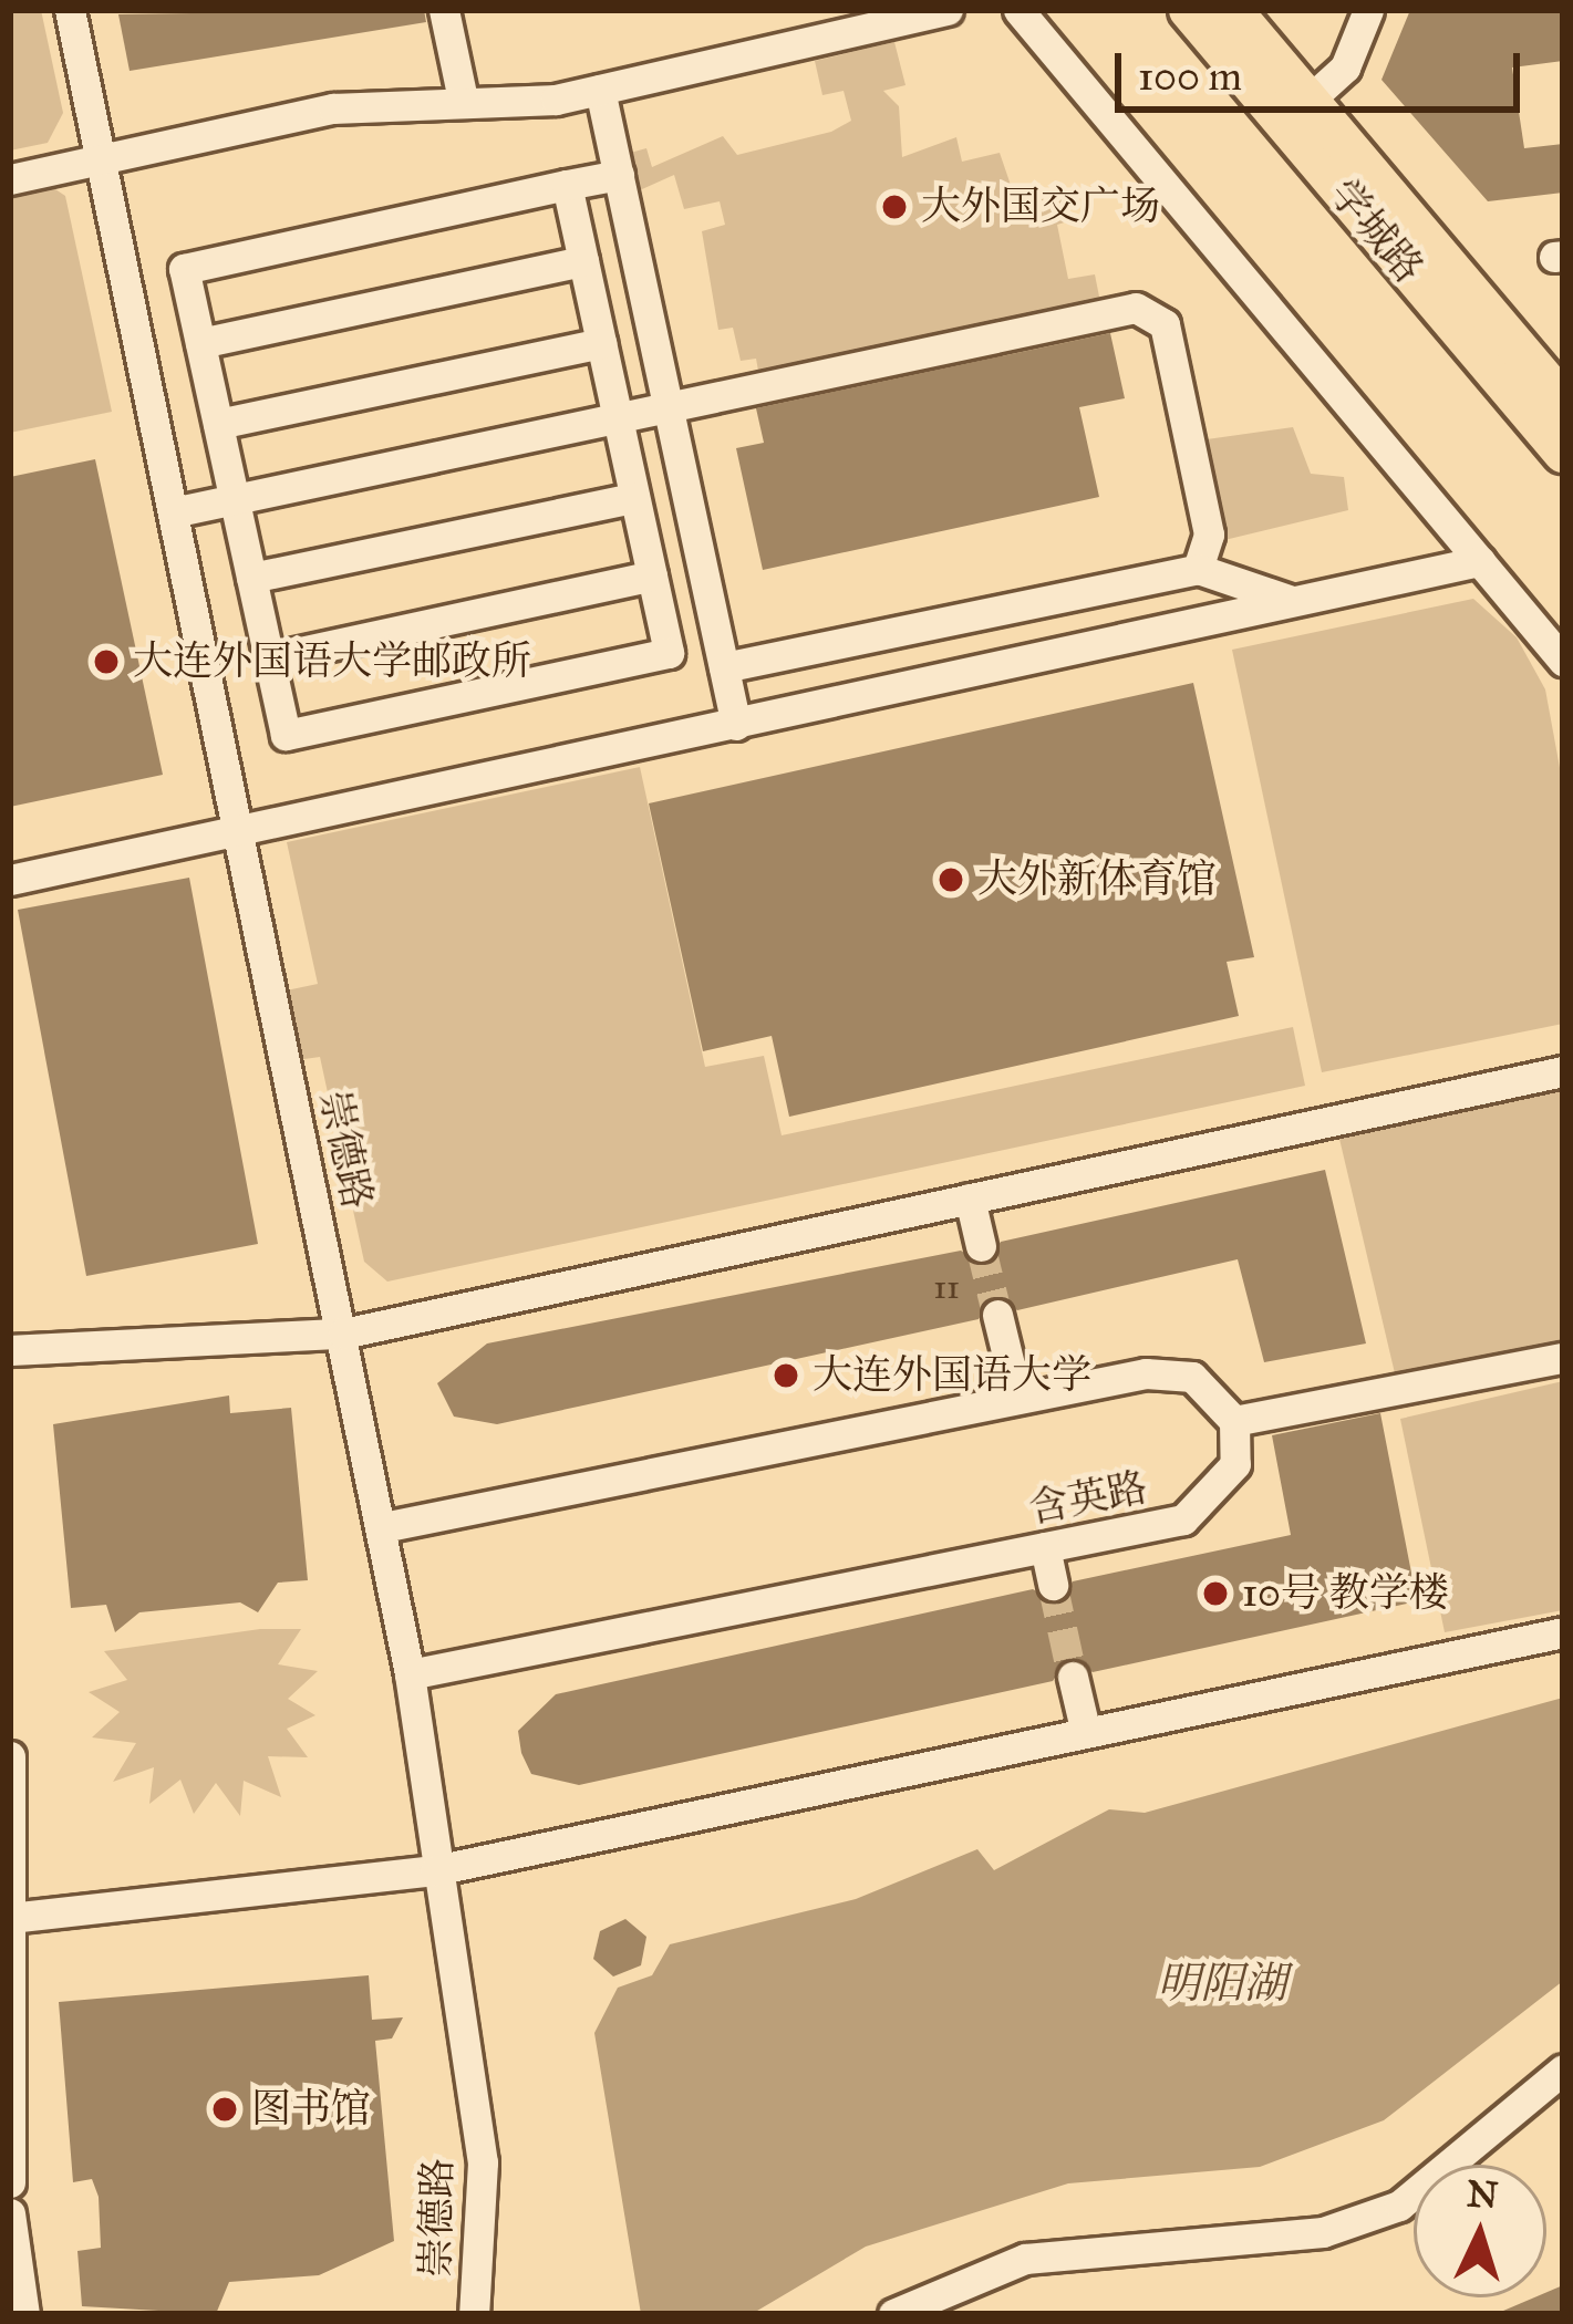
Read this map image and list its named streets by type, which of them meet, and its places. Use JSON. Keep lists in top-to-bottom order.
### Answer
{
  "streets": {
    "main road": ["学城路"],
    "street": ["崇德路", "含英路"]
  },
  "crossings": [
    ["崇德路", "含英路"]
  ],
  "water": ["明阳湖"],
  "places": [
    "大外国交广场",
    "大连外国语大学邮政所",
    "大外新体育馆",
    "大连外国语大学",
    "10号 教学楼",
    "图书馆"
  ],
  "house_numbers": ["11"],
  "scale_bar": "100 m",
  "north": "top"
}
